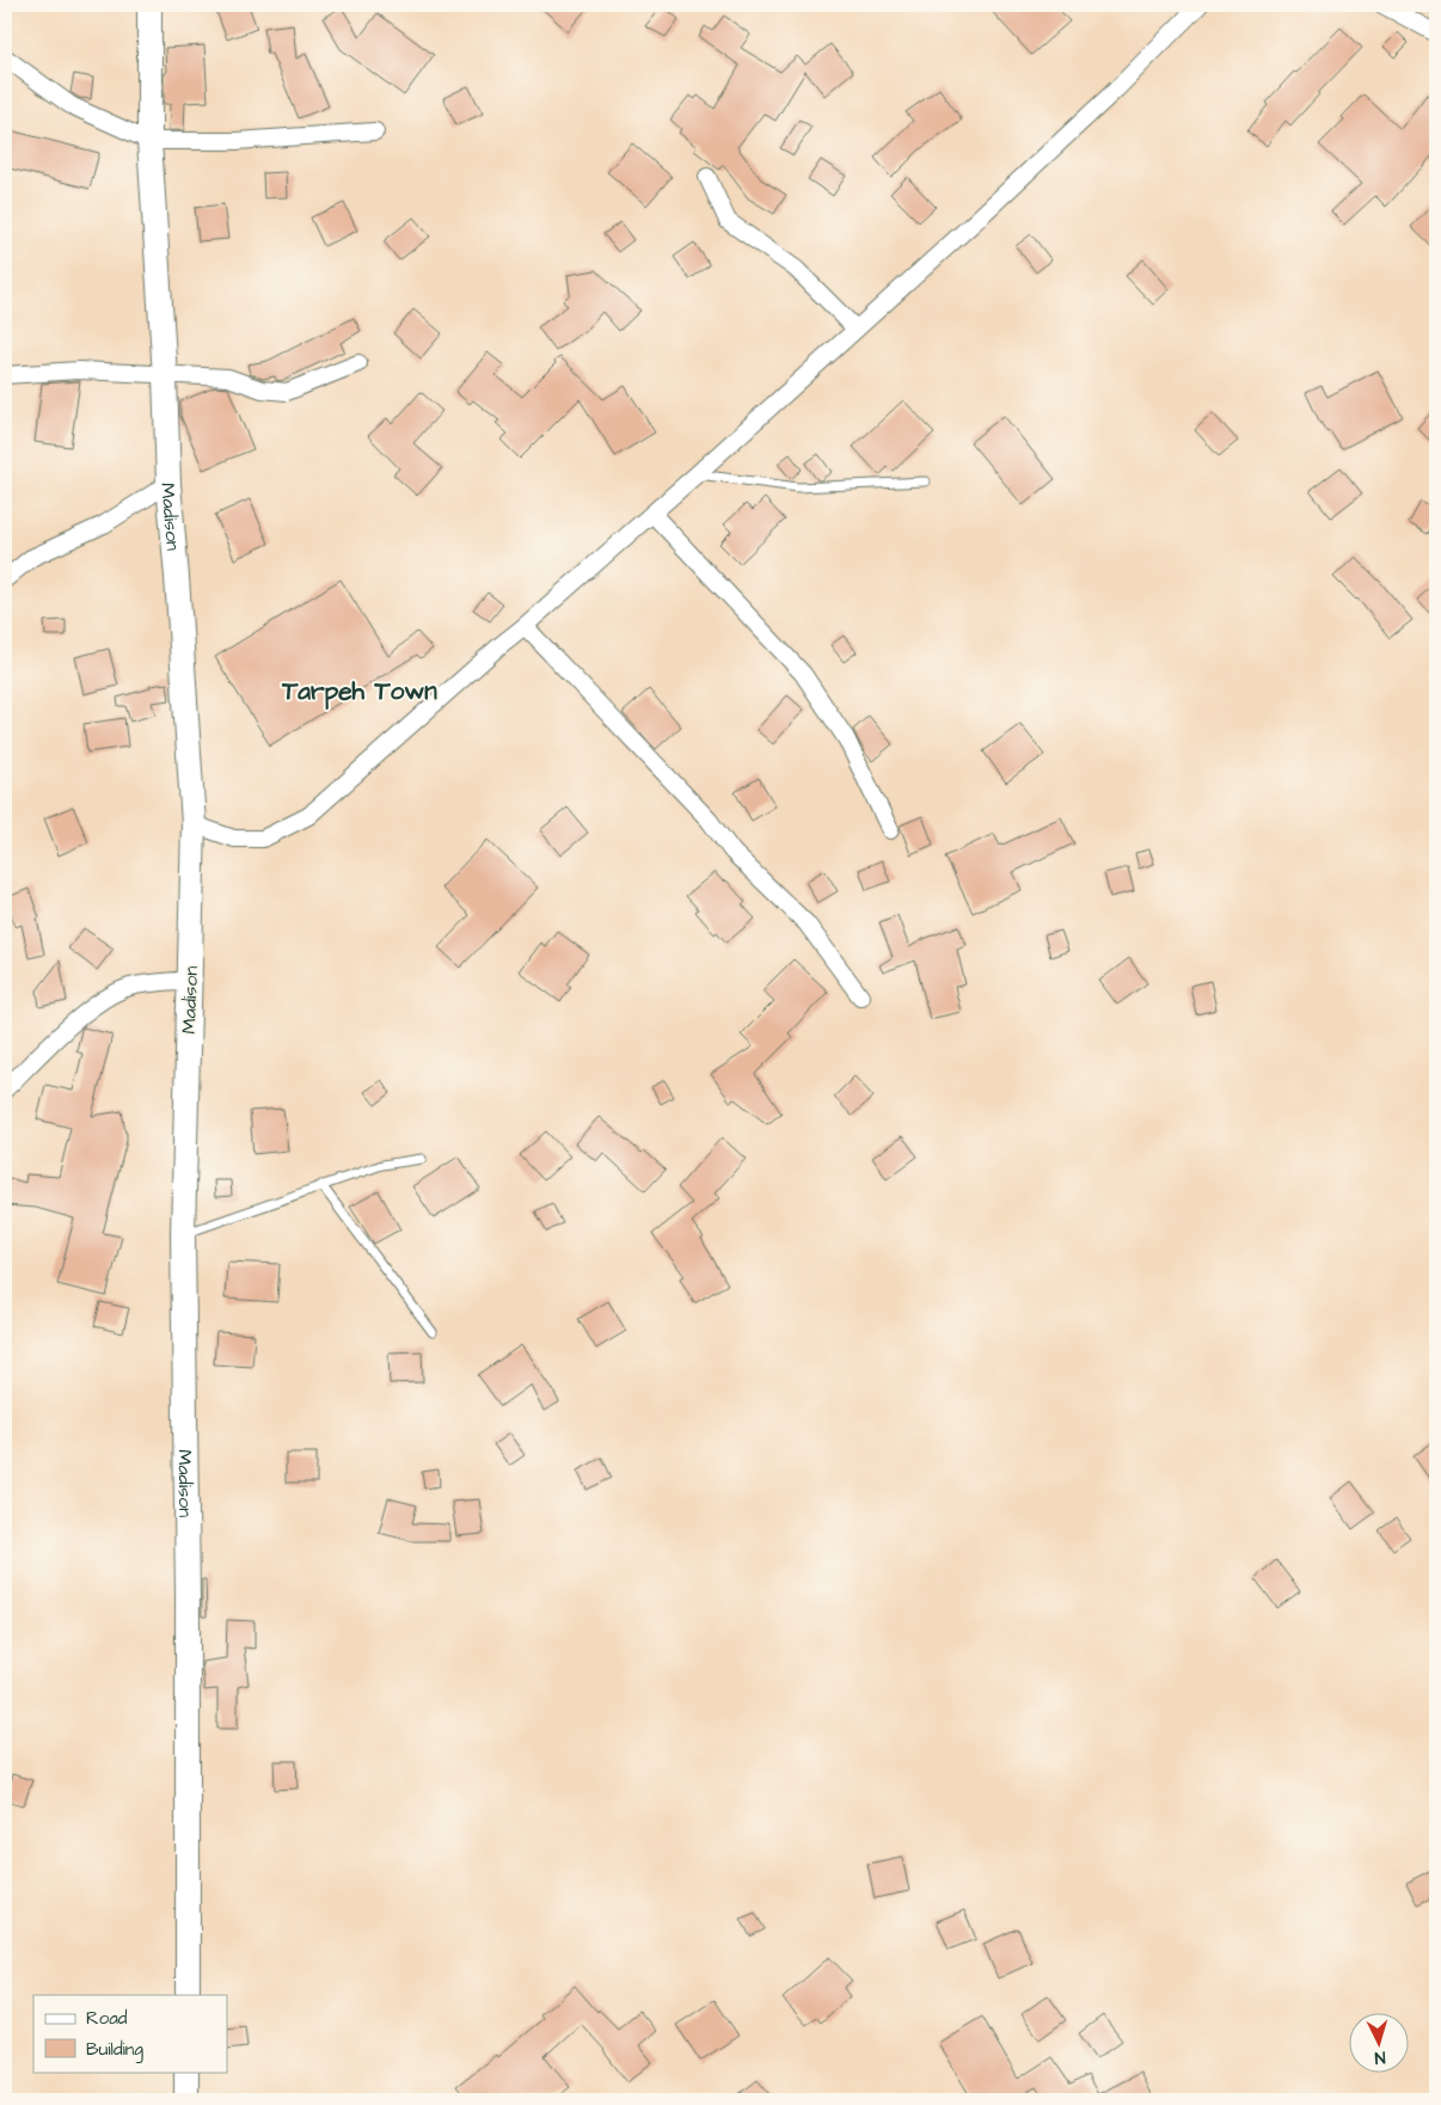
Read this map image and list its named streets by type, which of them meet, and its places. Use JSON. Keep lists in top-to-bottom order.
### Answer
{
  "streets": {
    "street": ["Madison"]
  },
  "districts": ["Tarpeh Town"],
  "legend": ["Road", "Building"],
  "north": "bottom"
}
